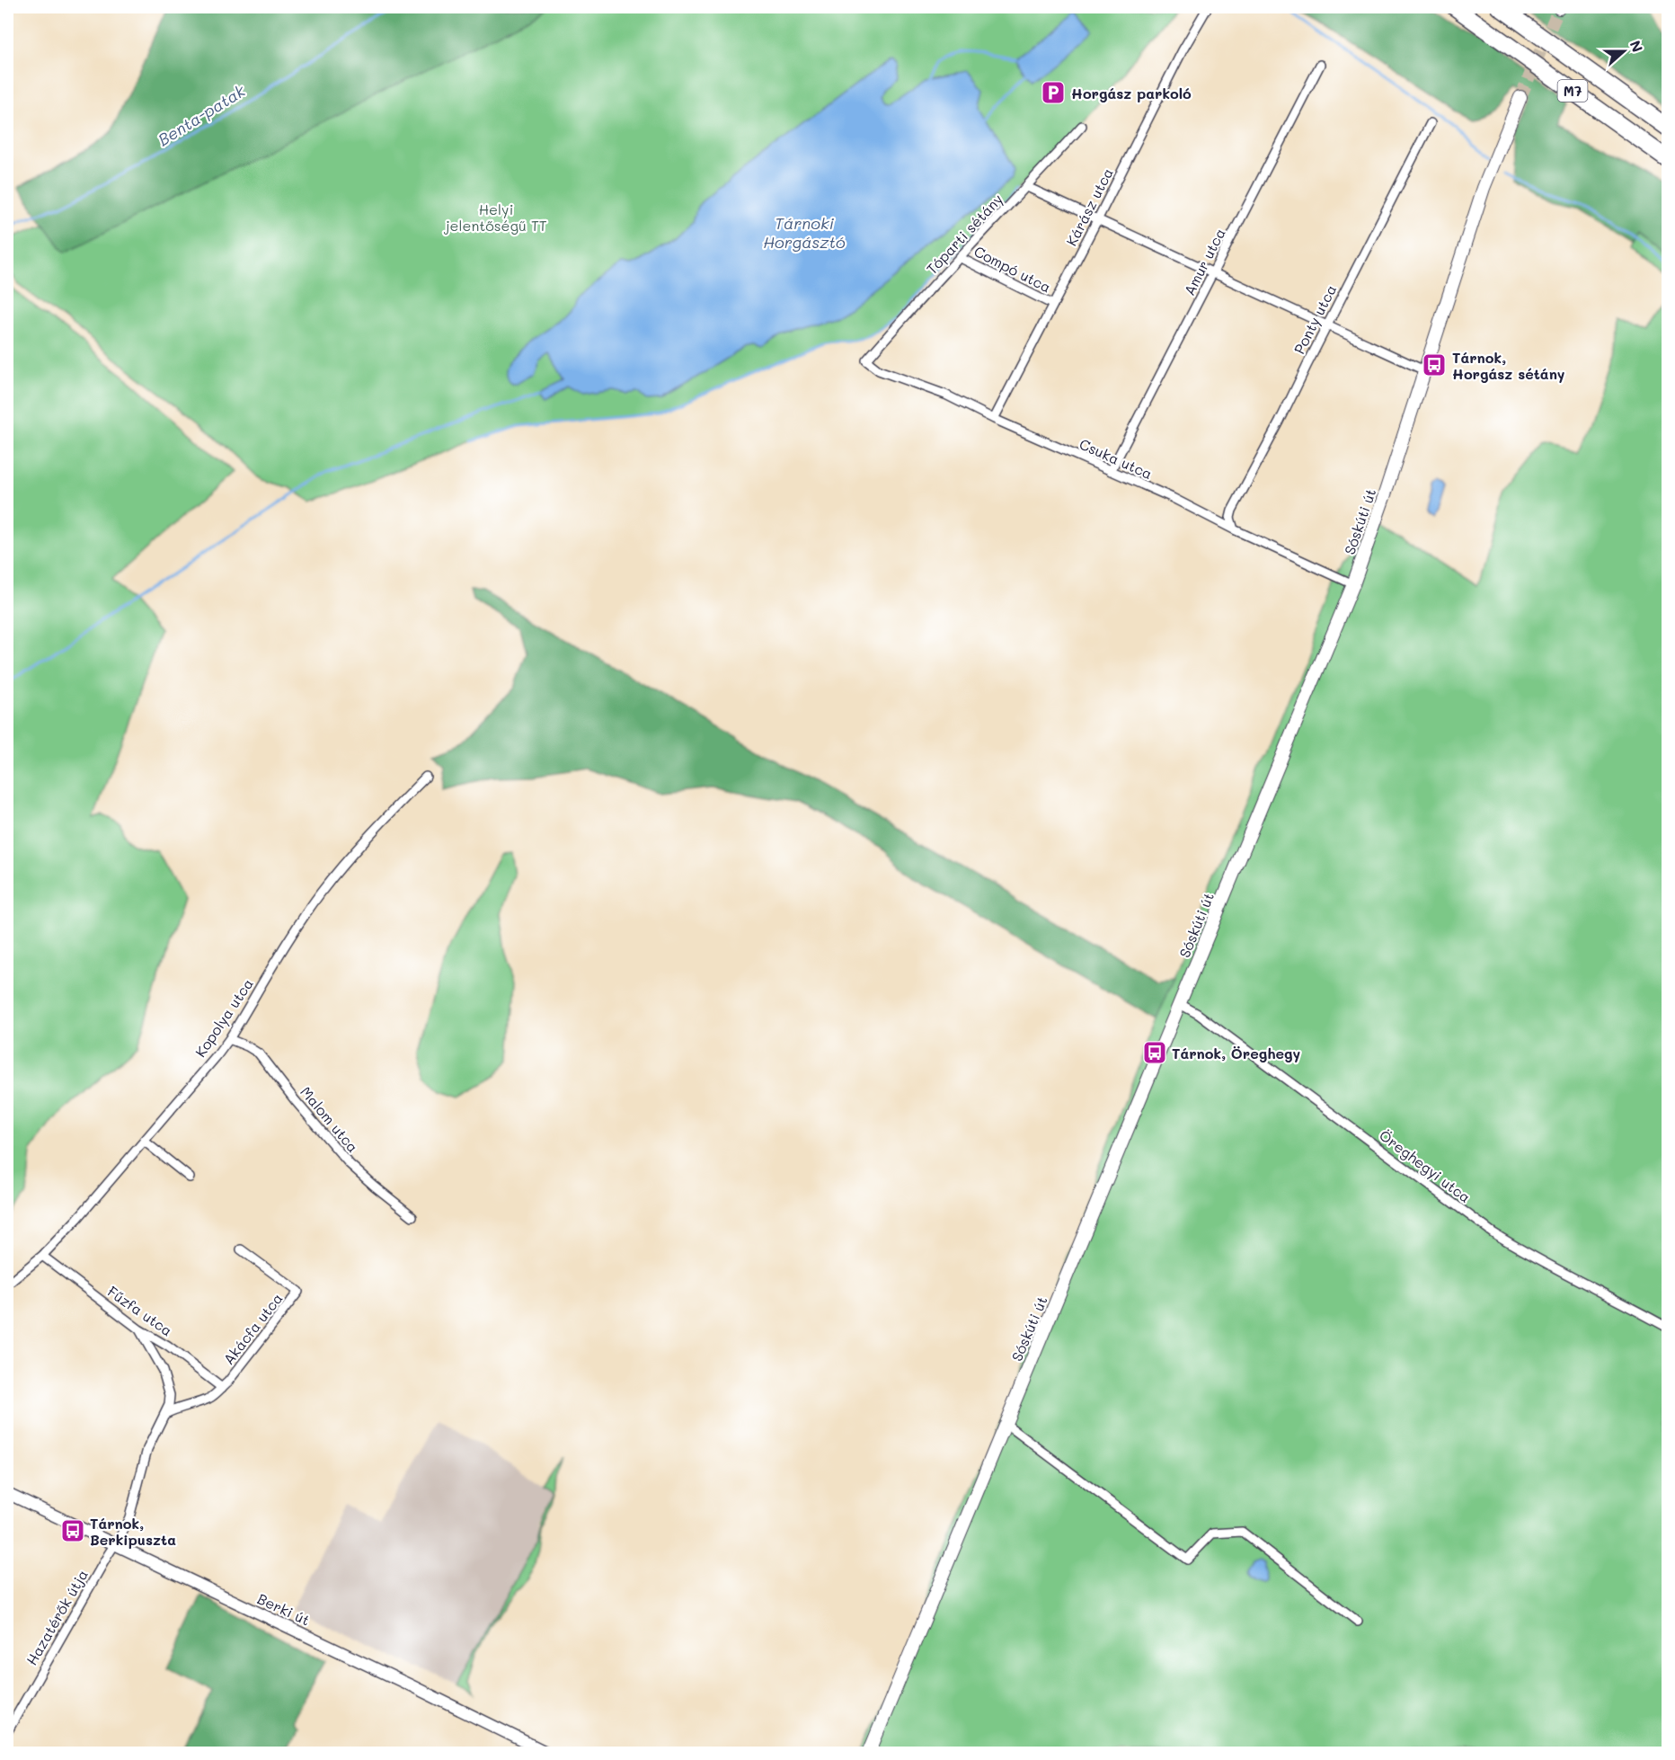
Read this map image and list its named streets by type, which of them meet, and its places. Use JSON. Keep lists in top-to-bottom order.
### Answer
{
  "streets": {
    "highway": ["M7"],
    "main road": ["Sóskúti út"],
    "street": [
      "Kárász utca",
      "Tóparti sétány",
      "Amur utca",
      "Compó utca",
      "Ponty utca",
      "Csuka utca",
      "Kopolya utca",
      "Malom utca",
      "Öreghegyi utca",
      "Fűzfa utca",
      "Akácfa utca",
      "Berki út",
      "Hazatérők útja"
    ]
  },
  "crossings": [
    ["Kárász utca", "Compó utca"],
    ["Kárász utca", "Csuka utca"],
    ["Tóparti sétány", "Compó utca"],
    ["Tóparti sétány", "Csuka utca"],
    ["Amur utca", "Csuka utca"],
    ["Ponty utca", "Csuka utca"],
    ["Csuka utca", "Sóskúti út"],
    ["Sóskúti út", "Öreghegyi utca"],
    ["Kopolya utca", "Malom utca"],
    ["Kopolya utca", "Fűzfa utca"],
    ["Fűzfa utca", "Akácfa utca"],
    ["Akácfa utca", "Hazatérők útja"],
    ["Berki út", "Hazatérők útja"]
  ],
  "water": ["Benta-patak", "Tárnoki Horgásztó"],
  "parks": ["Helyi jelentőségű TT"],
  "places": {
    "parking": ["Horgász parkoló"],
    "bus stop": ["Tárnok, Horgász sétány", "Tárnok, Öreghegy", "Tárnok, Berkipuszta"]
  },
  "north": "right"
}
